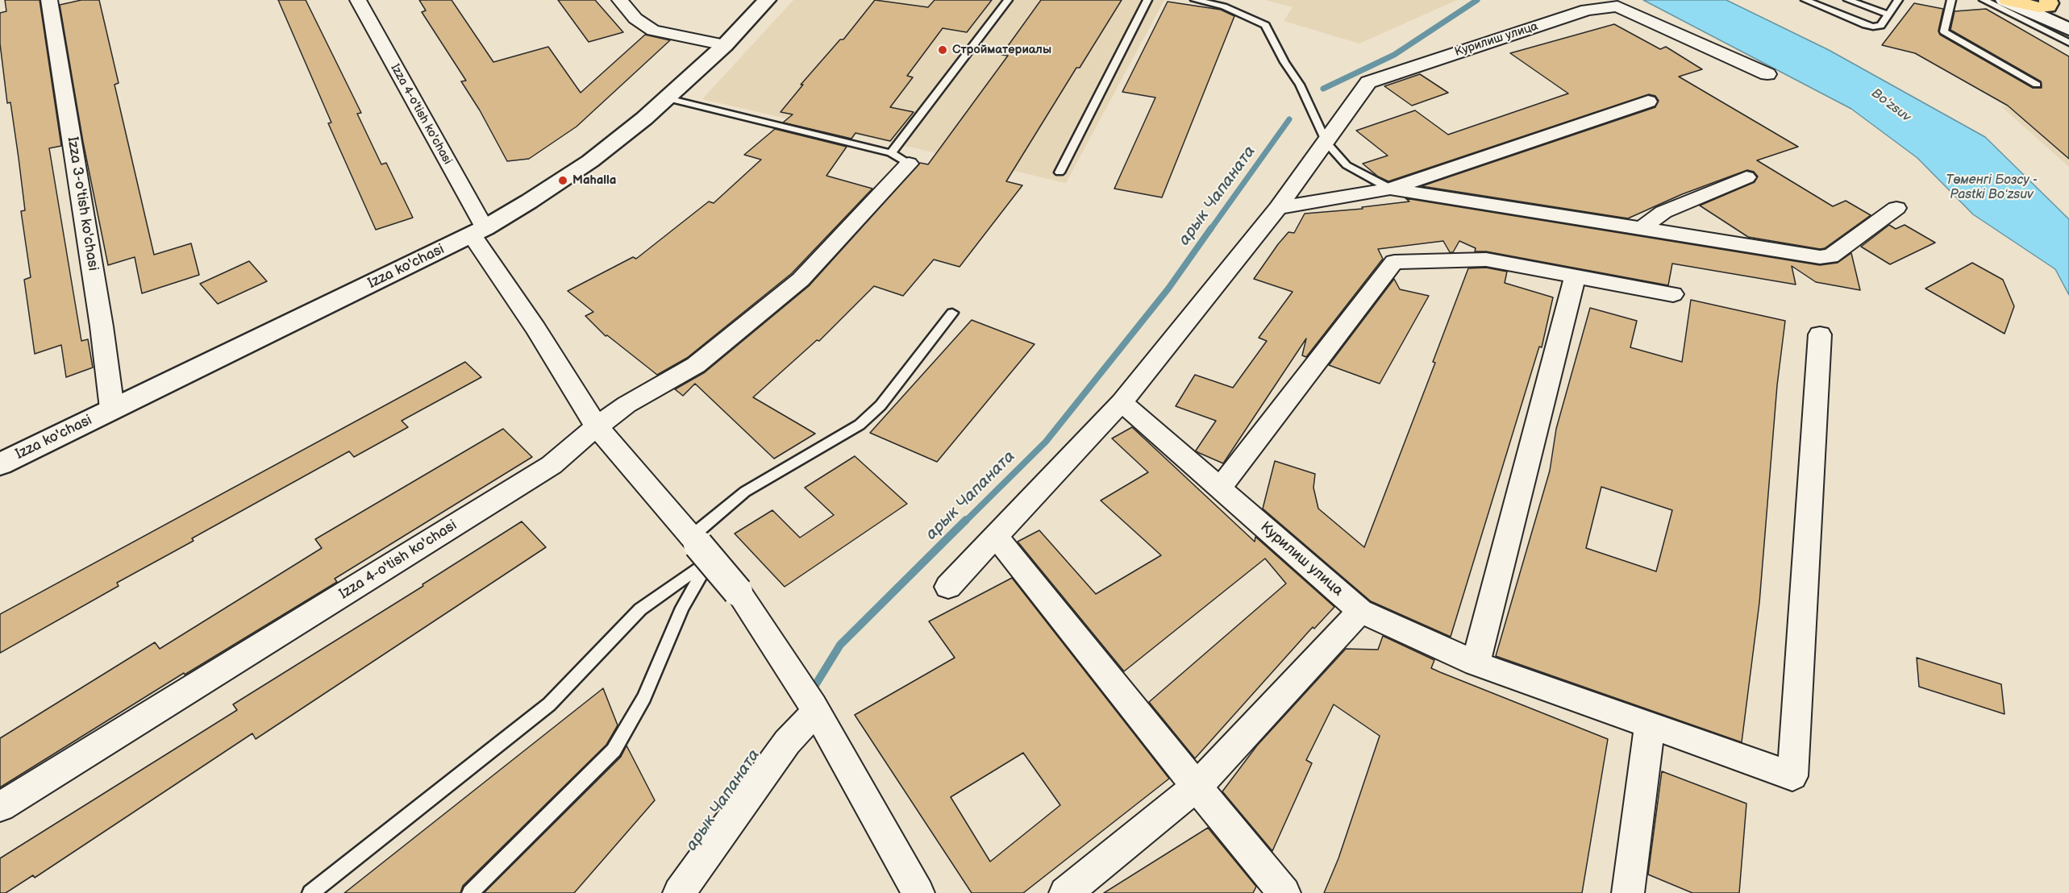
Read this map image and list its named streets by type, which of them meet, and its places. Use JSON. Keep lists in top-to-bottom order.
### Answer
{
  "streets": {
    "main road": ["Izza ko'chasi"],
    "street": ["Курилиш улица", "Izza 4-o'tish ko'chasi", "Izza 3-o'tish ko'chasi"]
  },
  "crossings": [
    ["Izza 4-o'tish ko'chasi", "Izza ko'chasi"],
    ["Izza 3-o'tish ko'chasi", "Izza ko'chasi"]
  ],
  "water": ["Boʻzsuv", "Төменгі Бозсу - Pastki Boʻzsuv", "арык Чапаната"],
  "places": ["Стройматериалы", "Mahalla"]
}
